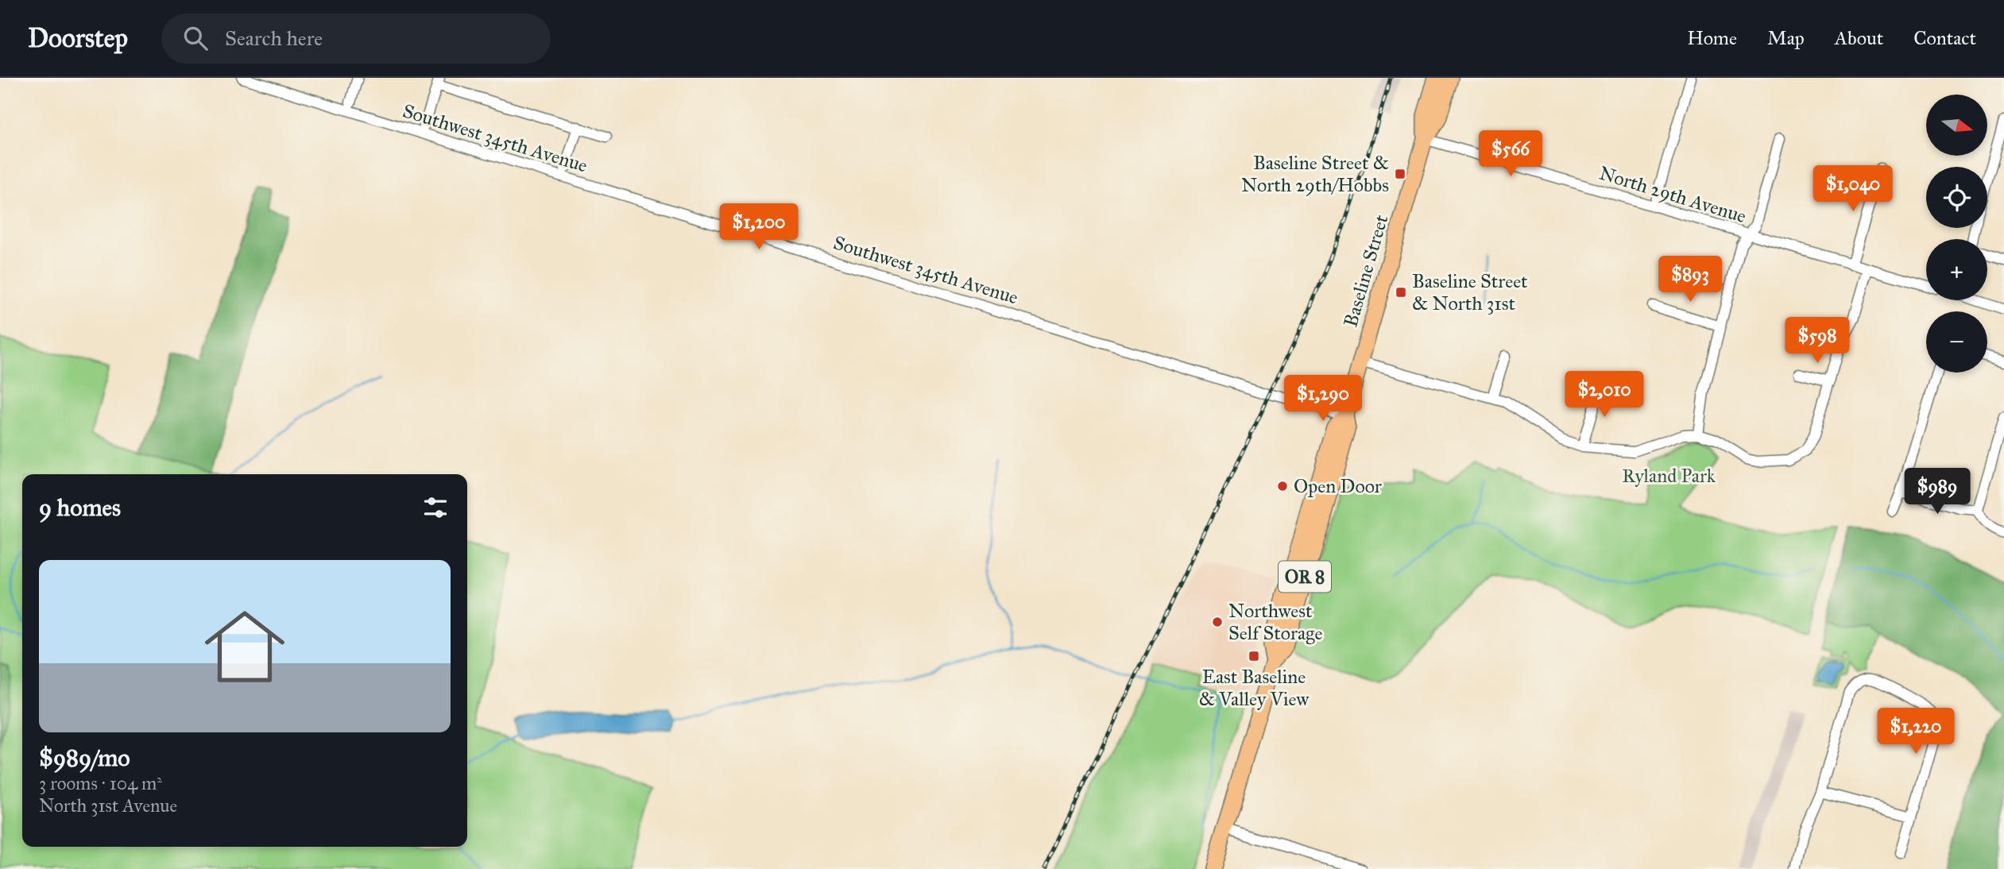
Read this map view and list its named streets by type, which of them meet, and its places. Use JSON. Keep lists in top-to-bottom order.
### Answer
{
  "streets": {
    "highway": ["Baseline Street", "OR 8"],
    "street": ["Southwest 345th Avenue", "North 29th Avenue"]
  },
  "crossings": [
    ["Southwest 345th Avenue", "Baseline Street"],
    ["North 29th Avenue", "Baseline Street"],
    ["Baseline Street", "OR 8"]
  ],
  "parks": ["Ryland Park"],
  "places": {
    "transit": ["Baseline Street & North 29th/Hobbs", "Baseline Street & North 31st", "East Baseline & Valley View"],
    "other": ["Open Door", "Northwest Self Storage"]
  },
  "north": "right",
  "page": {
    "header": "Doorstep",
    "search": "Search here",
    "nav": [
      "Home",
      "Map",
      "About",
      "Contact"
    ],
    "map_buttons": ["+", "−"],
    "price": [
      "$566",
      "$1,040",
      "$1,200",
      "$893",
      "$598",
      "$2,010",
      "$1,290",
      "$989",
      "$1,220"
    ],
    "heading": "9 homes",
    "list": [
      {
        "name": "$989/mo",
        "note": "3 rooms · 104 m² · North 31st Avenue"
      }
    ]
  }
}
